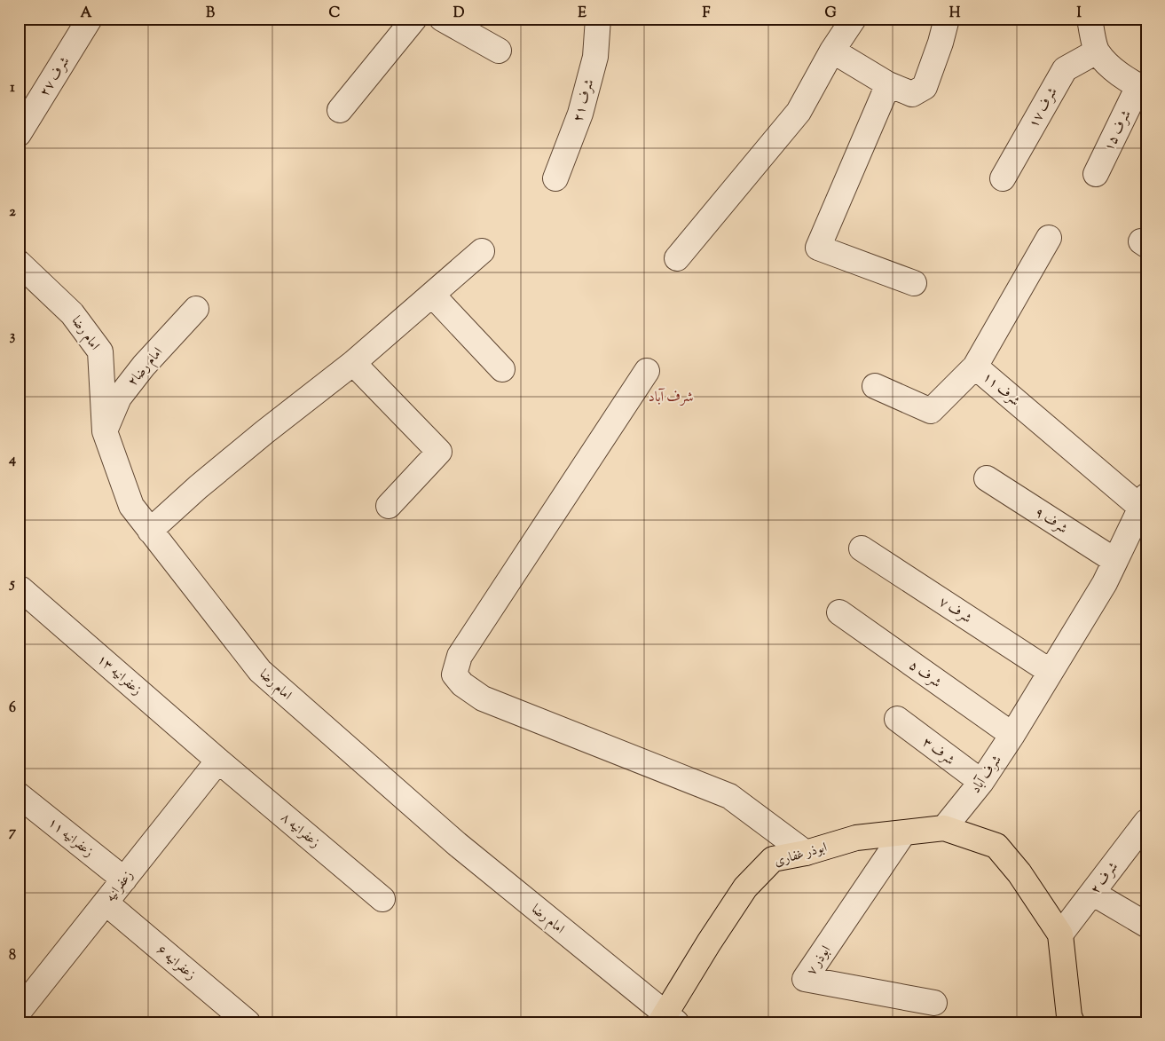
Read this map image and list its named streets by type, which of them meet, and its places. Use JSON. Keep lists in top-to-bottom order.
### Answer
{
  "streets": {
    "main road": ["ابوذر غفاری"],
    "street": [
      "شرف ۲۷",
      "شرف ۲۱",
      "شرف ۱۷",
      "شرف ۱۵",
      "امام رضا",
      "امام رضا۲",
      "شرف ۱۱",
      "شرف ۹",
      "شرف ۷",
      "شرف ۵",
      "زعفرانیه ۱۳",
      "شرف ۳",
      "شرف آباد",
      "زعفرانیه ۸",
      "زعفرانیه ۱۱",
      "شرف ۲",
      "زعفرانیه",
      "ابوذر ۷",
      "زعفرانیه ۶"
    ]
  },
  "crossings": [
    ["امام رضا", "امام رضا۲"],
    ["امام رضا", "ابوذر غفاری"],
    ["شرف ۱۱", "شرف آباد"],
    ["شرف ۹", "شرف آباد"],
    ["شرف ۷", "شرف آباد"],
    ["شرف ۵", "شرف آباد"],
    ["زعفرانیه ۱۳", "زعفرانیه ۸"],
    ["زعفرانیه ۱۳", "زعفرانیه"],
    ["شرف ۳", "شرف آباد"],
    ["شرف آباد", "ابوذر غفاری"],
    ["زعفرانیه ۸", "زعفرانیه"],
    ["زعفرانیه ۱۱", "زعفرانیه"],
    ["ابوذر غفاری", "ابوذر ۷"],
    ["زعفرانیه", "زعفرانیه ۶"]
  ],
  "districts": ["شرف آباد"],
  "grid": {
    "columns": [
      "A",
      "B",
      "C",
      "D",
      "E",
      "F",
      "G",
      "H",
      "I"
    ],
    "rows": [
      "1",
      "2",
      "3",
      "4",
      "5",
      "6",
      "7",
      "8"
    ]
  }
}
